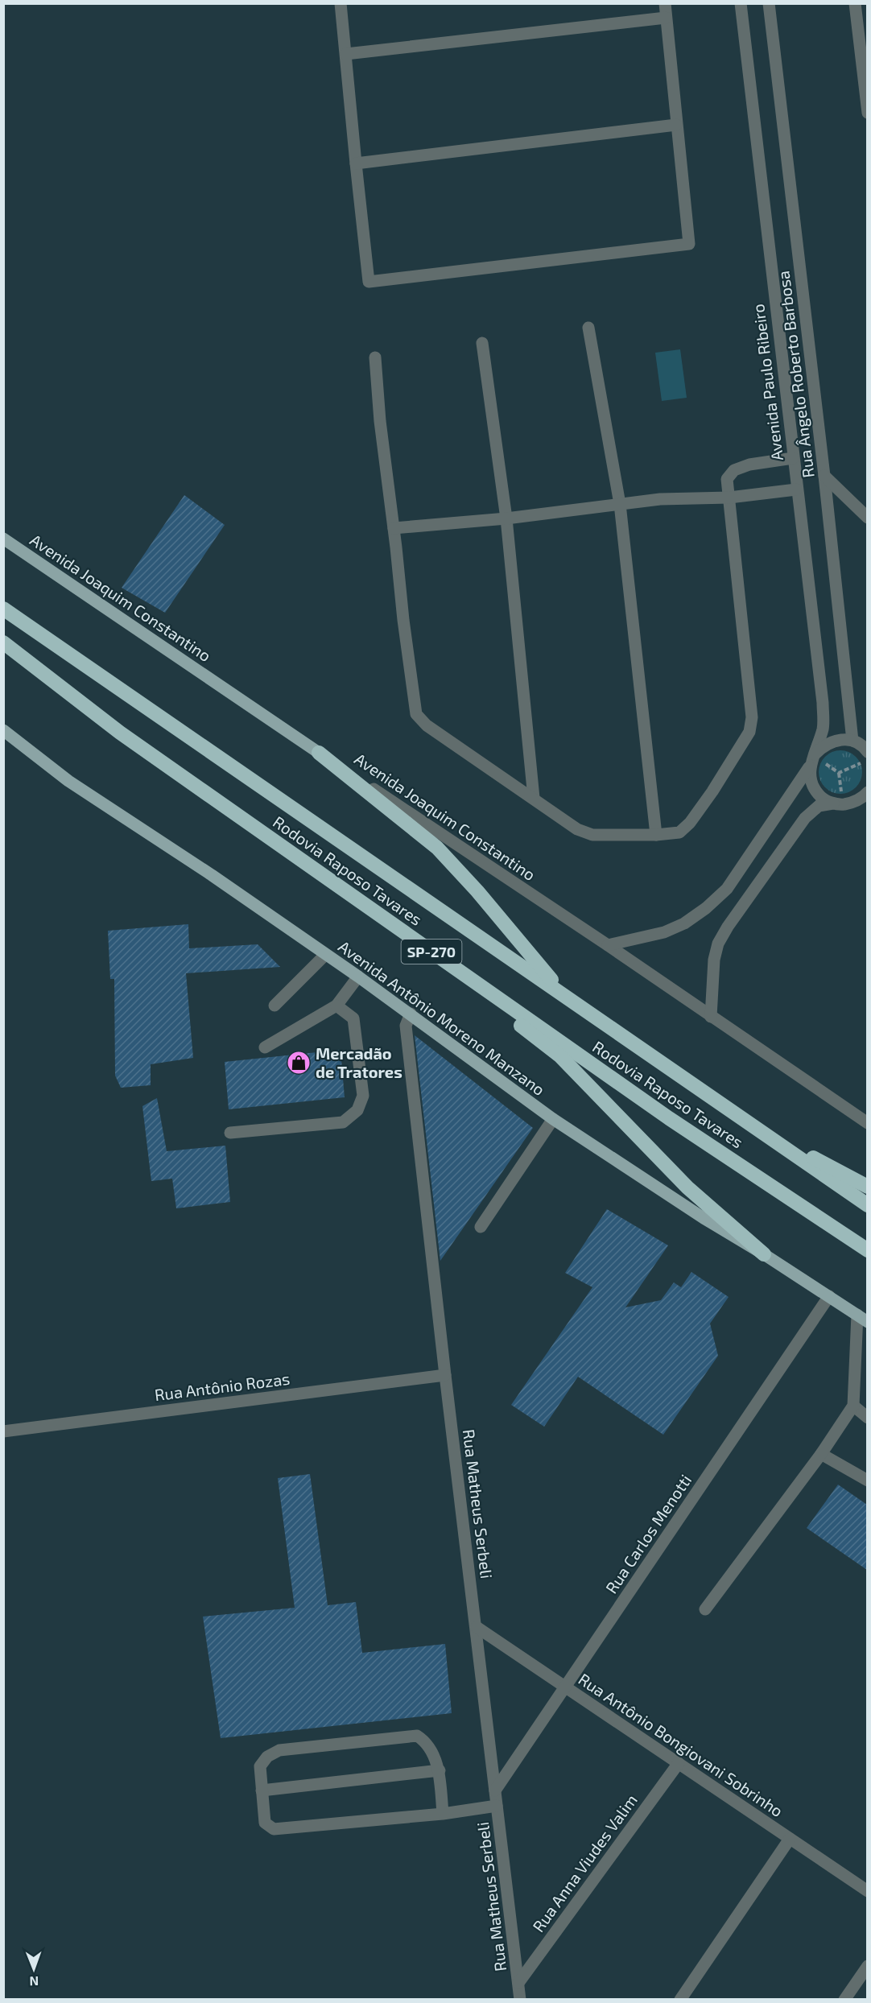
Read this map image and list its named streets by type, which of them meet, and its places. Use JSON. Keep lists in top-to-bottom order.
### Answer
{
  "streets": {
    "highway": ["Rodovia Raposo Tavares", "SP-270"],
    "main road": ["Avenida Joaquim Constantino", "Avenida Antônio Moreno Manzano"],
    "street": [
      "Rua Ângelo Roberto Barbosa",
      "Avenida Paulo Ribeiro",
      "Rua Antônio Rozas",
      "Rua Matheus Serbeli",
      "Rua Carlos Menotti",
      "Rua Antônio Bongiovani Sobrinho",
      "Rua Anna Viudes Valim"
    ]
  },
  "crossings": [
    ["Avenida Paulo Ribeiro", "Avenida Joaquim Constantino"],
    ["Avenida Antônio Moreno Manzano", "Rua Matheus Serbeli"],
    ["Avenida Antônio Moreno Manzano", "Rua Carlos Menotti"],
    ["Rua Antônio Rozas", "Rua Matheus Serbeli"],
    ["Rua Matheus Serbeli", "Rua Carlos Menotti"],
    ["Rua Matheus Serbeli", "Rua Antônio Bongiovani Sobrinho"],
    ["Rua Matheus Serbeli", "Rua Anna Viudes Valim"],
    ["Rua Carlos Menotti", "Rua Antônio Bongiovani Sobrinho"],
    ["Rua Antônio Bongiovani Sobrinho", "Rua Anna Viudes Valim"]
  ],
  "places": {
    "shop": ["Mercadão de Tratores"]
  },
  "north": "bottom"
}
